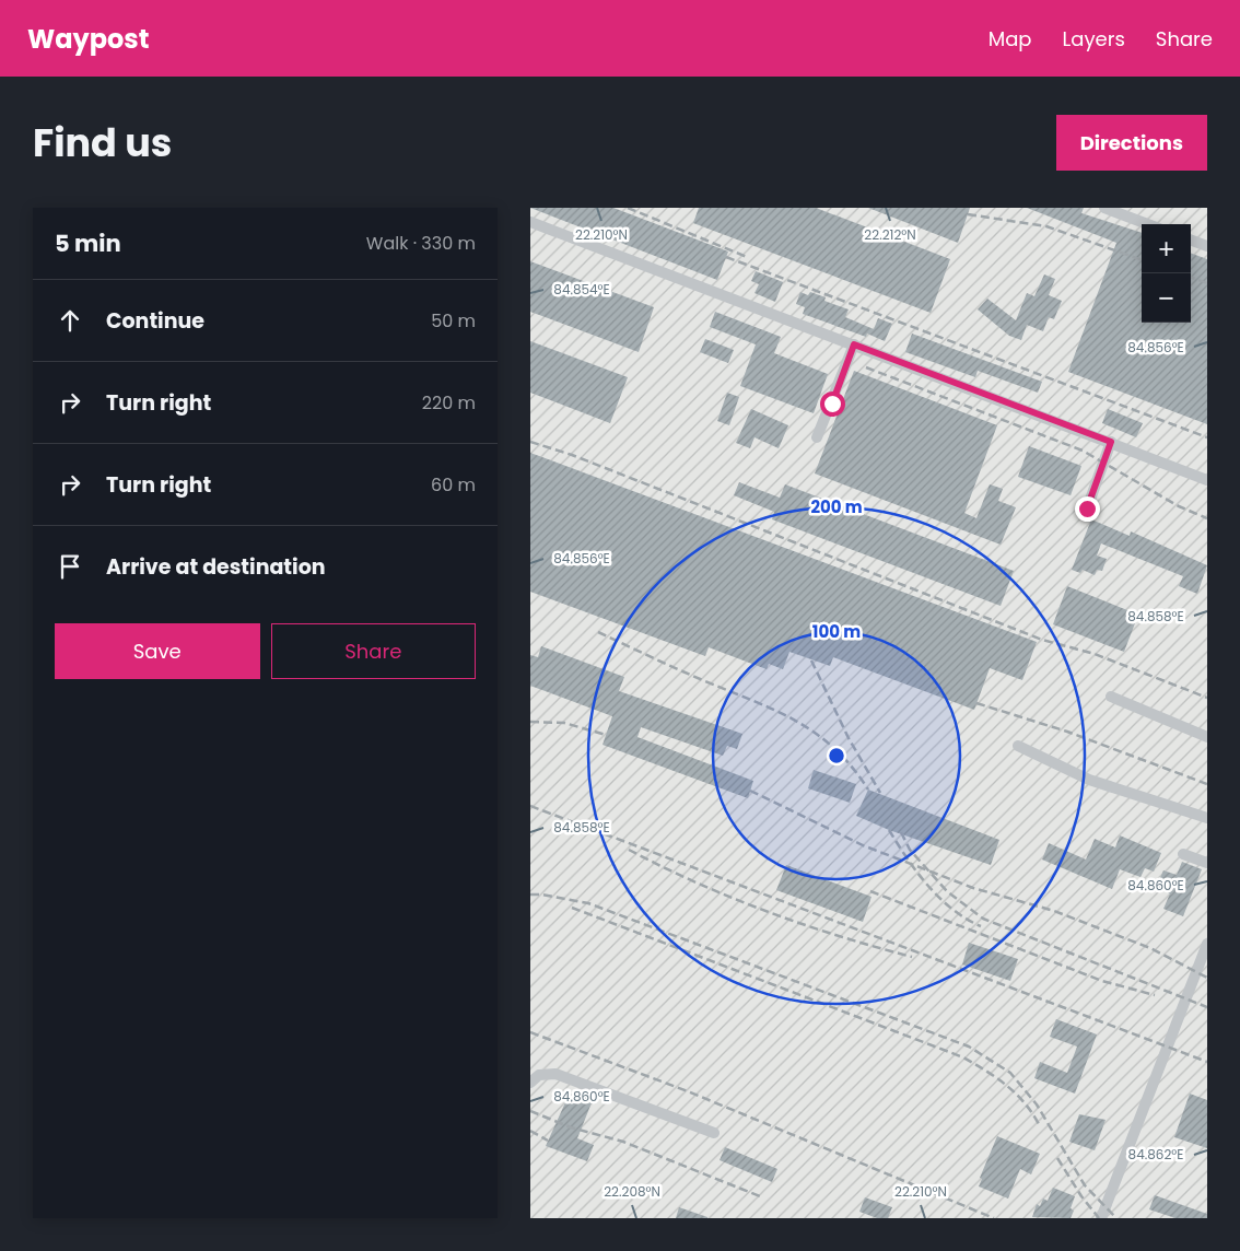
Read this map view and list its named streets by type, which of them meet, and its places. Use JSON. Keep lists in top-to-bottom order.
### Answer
{
  "page": {
    "header": "Waypost",
    "nav": ["Map", "Layers", "Share"],
    "title": "Find us",
    "buttons": [
      "Directions",
      ["Save", "Share"]
    ],
    "heading": ["5 min", "Walk · 330 m"],
    "map_buttons": ["+", "−"],
    "list": [
      ["Continue", "50 m"],
      ["Turn right", "220 m"],
      ["Turn right", "60 m"],
      "Arrive at destination"
    ]
  },
  "coordinates": [
    "22.210°N",
    "22.212°N",
    "84.854°E",
    "84.856°E",
    "84.858°E",
    "84.860°E",
    "84.862°E",
    "22.208°N"
  ],
  "rings": ["200 m", "100 m"]
}
